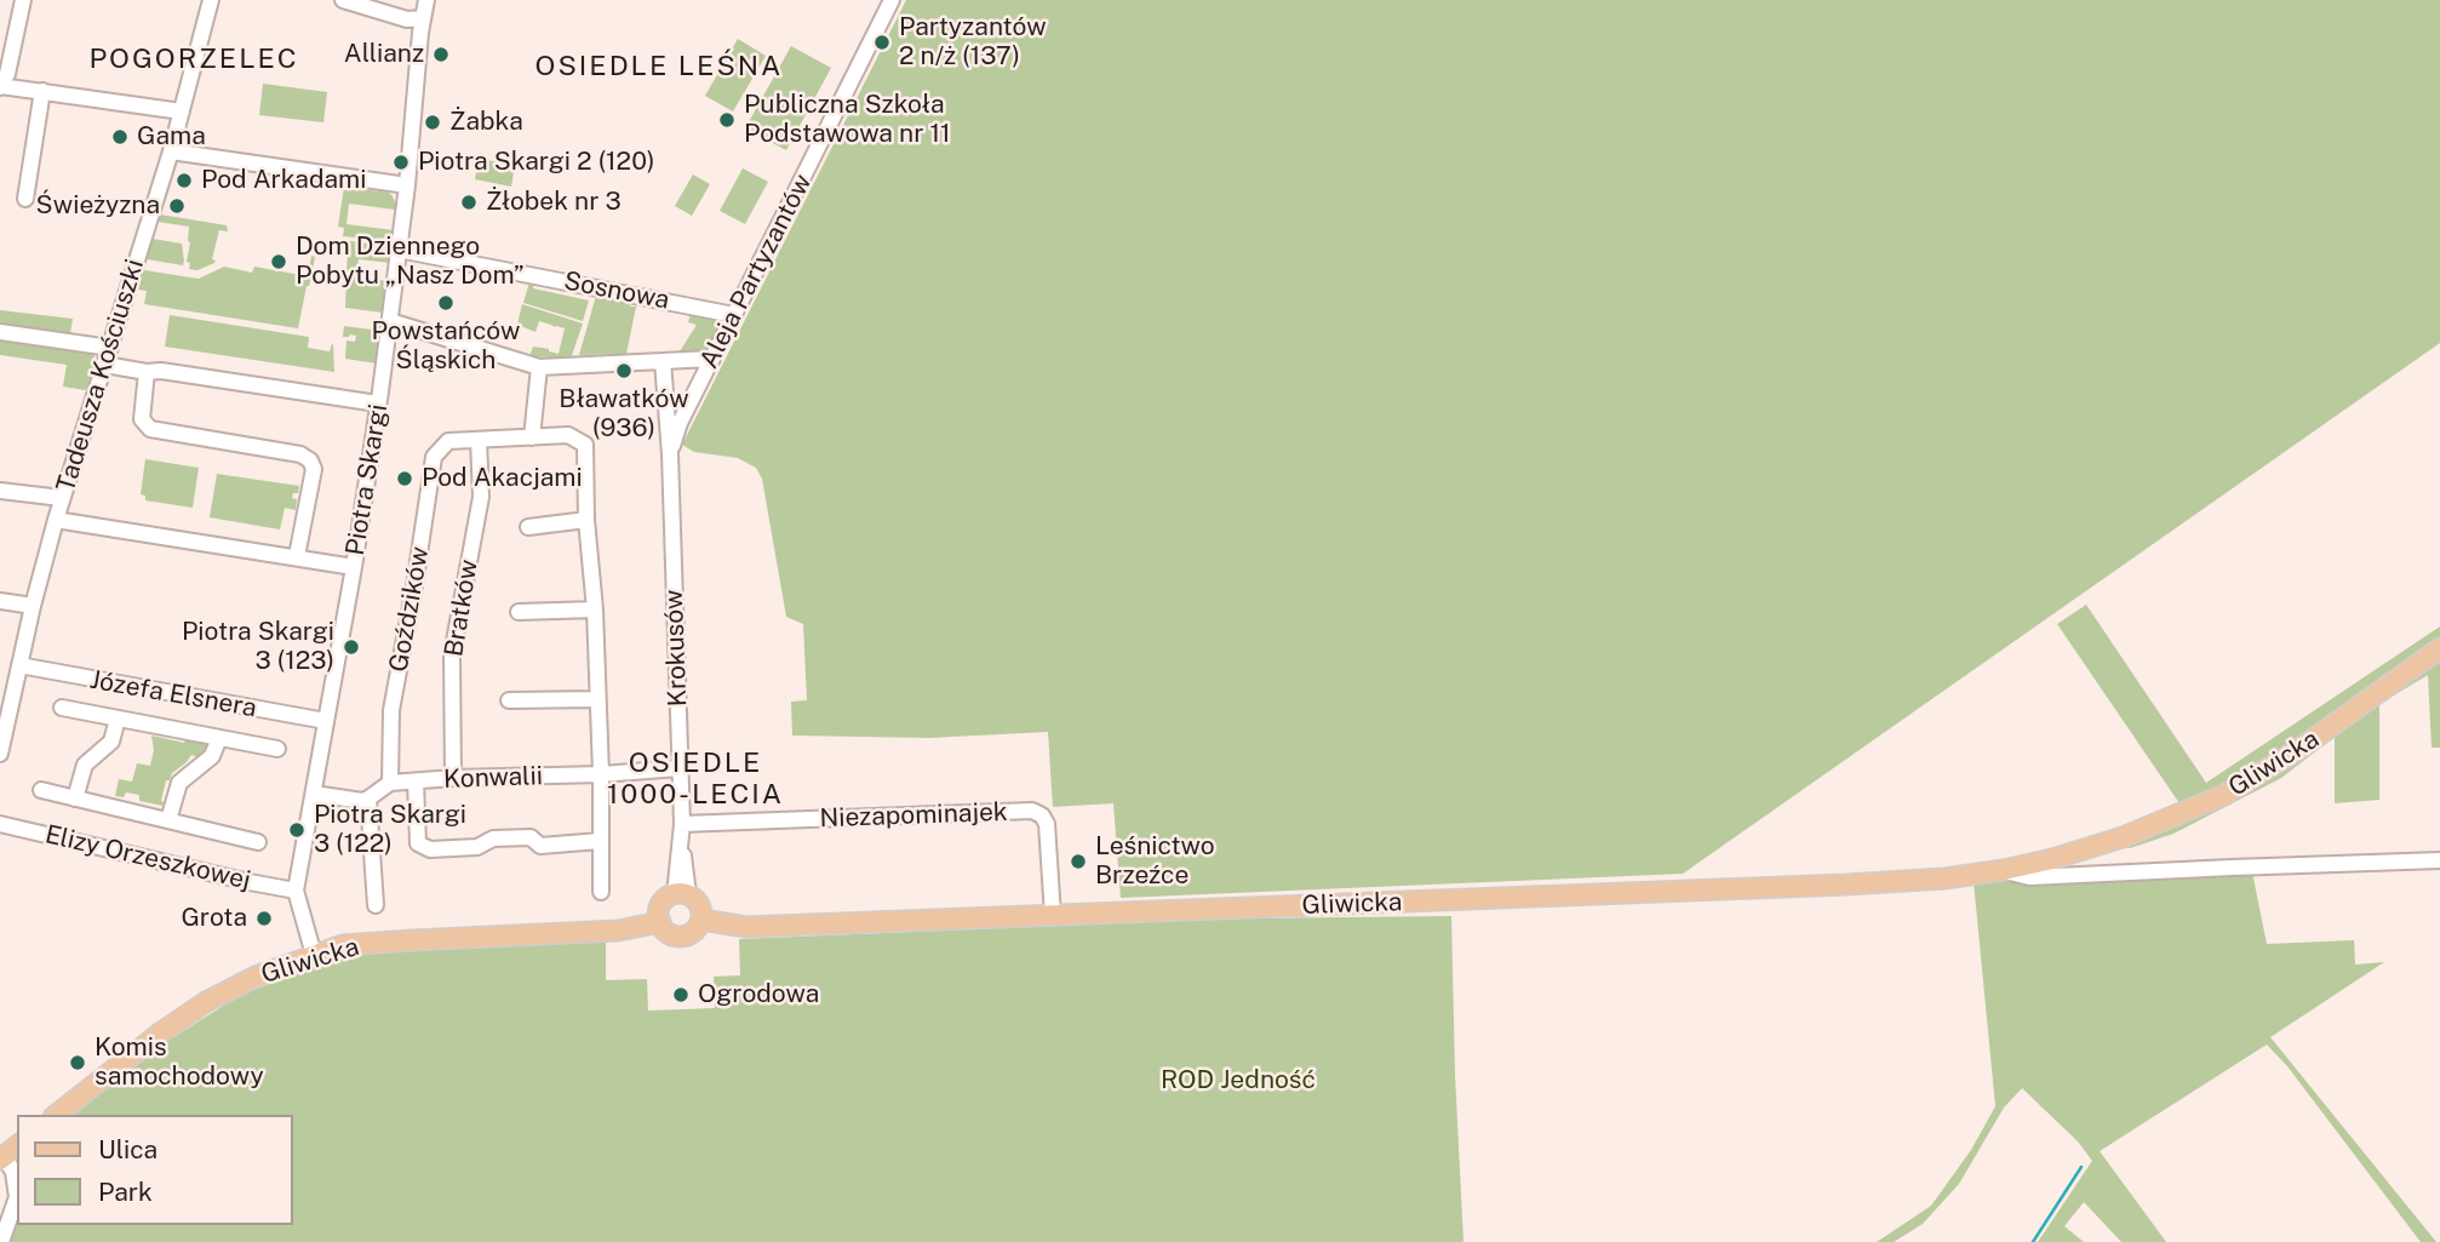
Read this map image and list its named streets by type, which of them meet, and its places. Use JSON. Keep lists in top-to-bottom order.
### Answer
{
  "streets": {
    "main road": ["Gliwicka"],
    "street": [
      "Aleja Partyzantów",
      "Sosnowa",
      "Tadeusza Kościuszki",
      "Piotra Skargi",
      "Bratków",
      "Goździków",
      "Krokusów",
      "Józefa Elsnera",
      "Konwalii",
      "Niezapominajek",
      "Elizy Orzeszkowej"
    ]
  },
  "crossings": [
    ["Aleja Partyzantów", "Sosnowa"],
    ["Aleja Partyzantów", "Krokusów"],
    ["Sosnowa", "Piotra Skargi"],
    ["Tadeusza Kościuszki", "Józefa Elsnera"],
    ["Piotra Skargi", "Józefa Elsnera"],
    ["Piotra Skargi", "Gliwicka"],
    ["Piotra Skargi", "Elizy Orzeszkowej"],
    ["Bratków", "Goździków"],
    ["Bratków", "Konwalii"],
    ["Goździków", "Konwalii"],
    ["Krokusów", "Gliwicka"],
    ["Krokusów", "Konwalii"],
    ["Krokusów", "Niezapominajek"],
    ["Józefa Elsnera", "Elizy Orzeszkowej"],
    ["Gliwicka", "Niezapominajek"]
  ],
  "districts": ["POGORZELEC", "OSIEDLE LEŚNA", "OSIEDLE 1000-LECIA"],
  "parks": ["ROD Jedność"],
  "places": [
    "Partyzantów 2 n/ż (137)",
    "Allianz",
    "Publiczna Szkoła Podstawowa nr 11",
    "Żabka",
    "Gama",
    "Piotra Skargi 2 (120)",
    "Pod Arkadami",
    "Żłobek nr 3",
    "Świeżyzna",
    "Dom Dziennego Pobytu „Nasz Dom”",
    "Powstańców Śląskich",
    "Bławatków (936)",
    "Pod Akacjami",
    "Piotra Skargi 3 (123)",
    "Piotra Skargi 3 (122)",
    "Leśnictwo Brzeźce",
    "Grota",
    "Ogrodowa",
    "Komis samochodowy"
  ],
  "legend": ["Ulica", "Park"]
}
